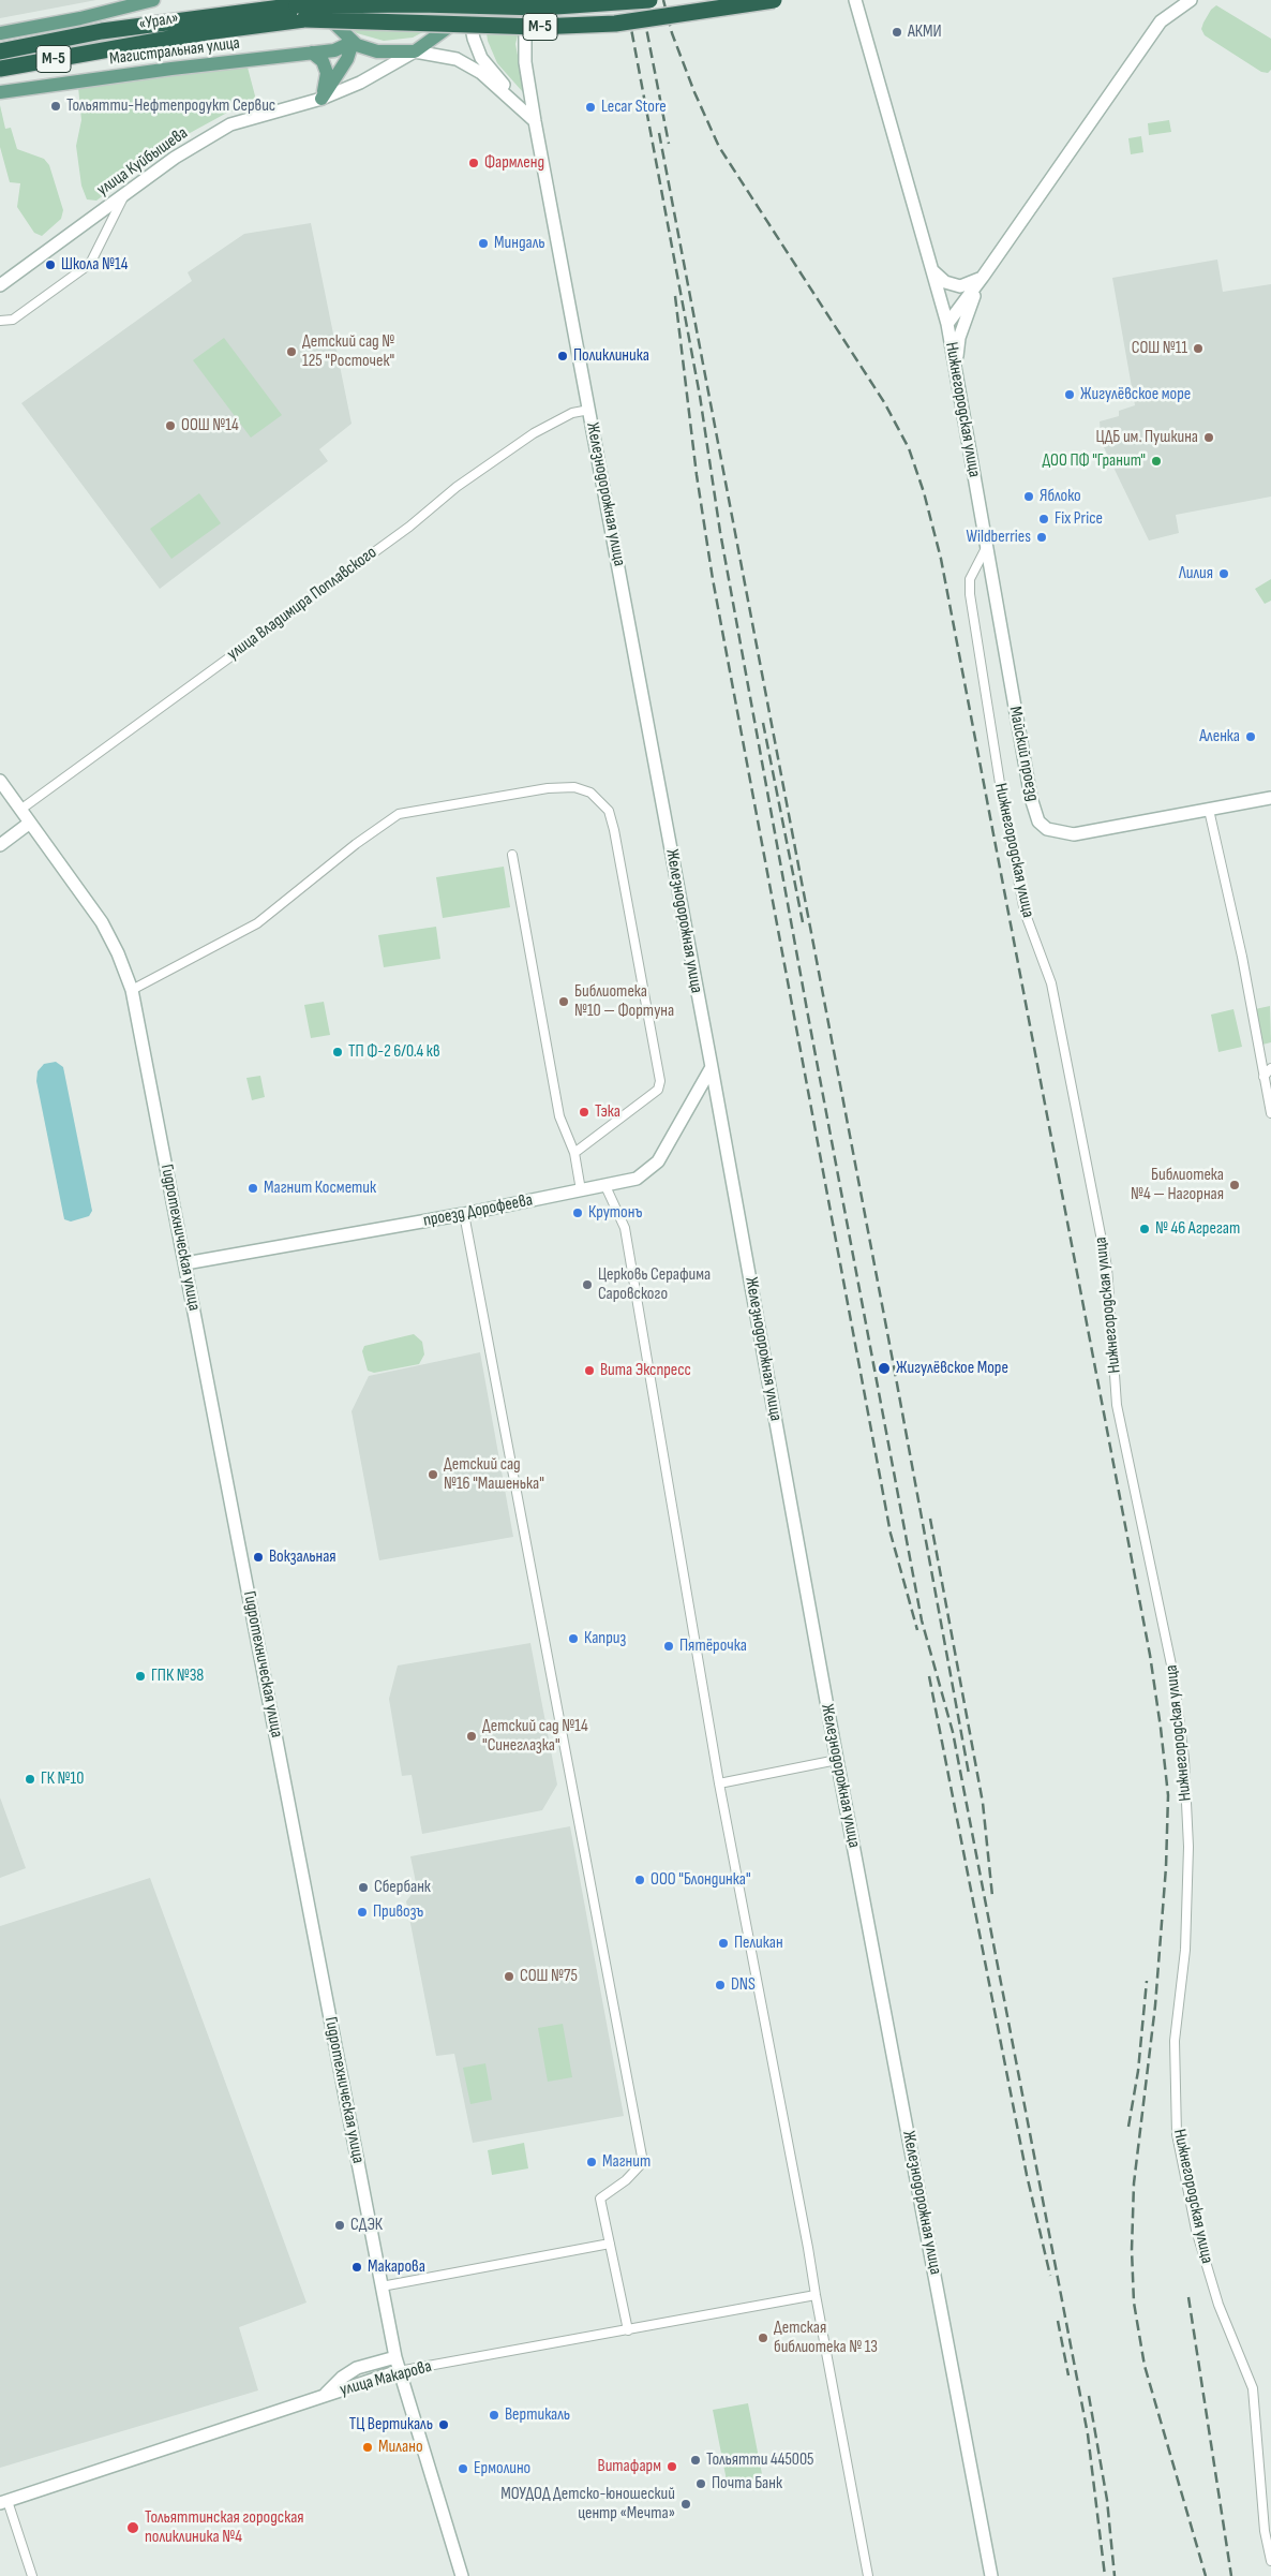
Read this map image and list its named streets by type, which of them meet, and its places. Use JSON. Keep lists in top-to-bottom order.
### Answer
{
  "streets": {
    "highway": ["«Урал»", "М-5"],
    "main road": [
      "Магистральная улица",
      "улица Куйбышева",
      "Нижнегородская улица",
      "Железнодорожная улица",
      "Майский проезд",
      "проезд Дорофеева",
      "Гидротехническая улица",
      "улица Макарова"
    ],
    "street": ["улица Владимира Поплавского"]
  },
  "crossings": [
    ["Нижнегородская улица", "Майский проезд"],
    ["Железнодорожная улица", "улица Владимира Поплавского"],
    ["Железнодорожная улица", "проезд Дорофеева"],
    ["улица Владимира Поплавского", "Гидротехническая улица"],
    ["проезд Дорофеева", "Гидротехническая улица"],
    ["Гидротехническая улица", "улица Макарова"]
  ],
  "places": [
    "АКМИ",
    "Тольятти-Нефтепродукт Сервис",
    "Lecar Store",
    "Фармленд",
    "Миндаль",
    "Школа №14",
    "СОШ №11",
    "Детский сад № 125 \"Росточек\"",
    "Поликлиника",
    "Жигулёвское море",
    "ООШ №14",
    "ЦДБ им. Пушкина",
    "ДОО ПФ \"Гранит\"",
    "Яблоко",
    "Fix Price",
    "Wildberries",
    "Лилия",
    "Аленка",
    "Библиотека №10 — Фортуна",
    "ТП Ф-2 6/0.4 кв",
    "Тэка",
    "Библиотека №4 — Нагорная",
    "Магнит Косметик",
    "Крутонъ",
    "№ 46 Агрегат",
    "Церковь Серафима Саровского",
    "Жигулёвское Море",
    "Вита Экспресс",
    "Детский сад №16 \"Машенька\"",
    "Вокзальная",
    "Каприз",
    "Пятёрочка",
    "ГПК №38",
    "Детский сад №14 \"Синеглазка\"",
    "ГК №10",
    "ООО \"Блондинка\"",
    "Сбербанк",
    "Привозъ",
    "Пеликан",
    "СОШ №75",
    "DNS",
    "Магнит",
    "СДЭК",
    "Макарова",
    "Детская библиотека № 13",
    "Вертикаль",
    "ТЦ Вертикаль",
    "Милано",
    "Тольятти 445005",
    "Витафарм",
    "Ермолино",
    "Почта Банк",
    "МОУДОД Детско-юношеский центр «Мечта»",
    "Тольяттинская городская поликлиника №4"
  ]
}
